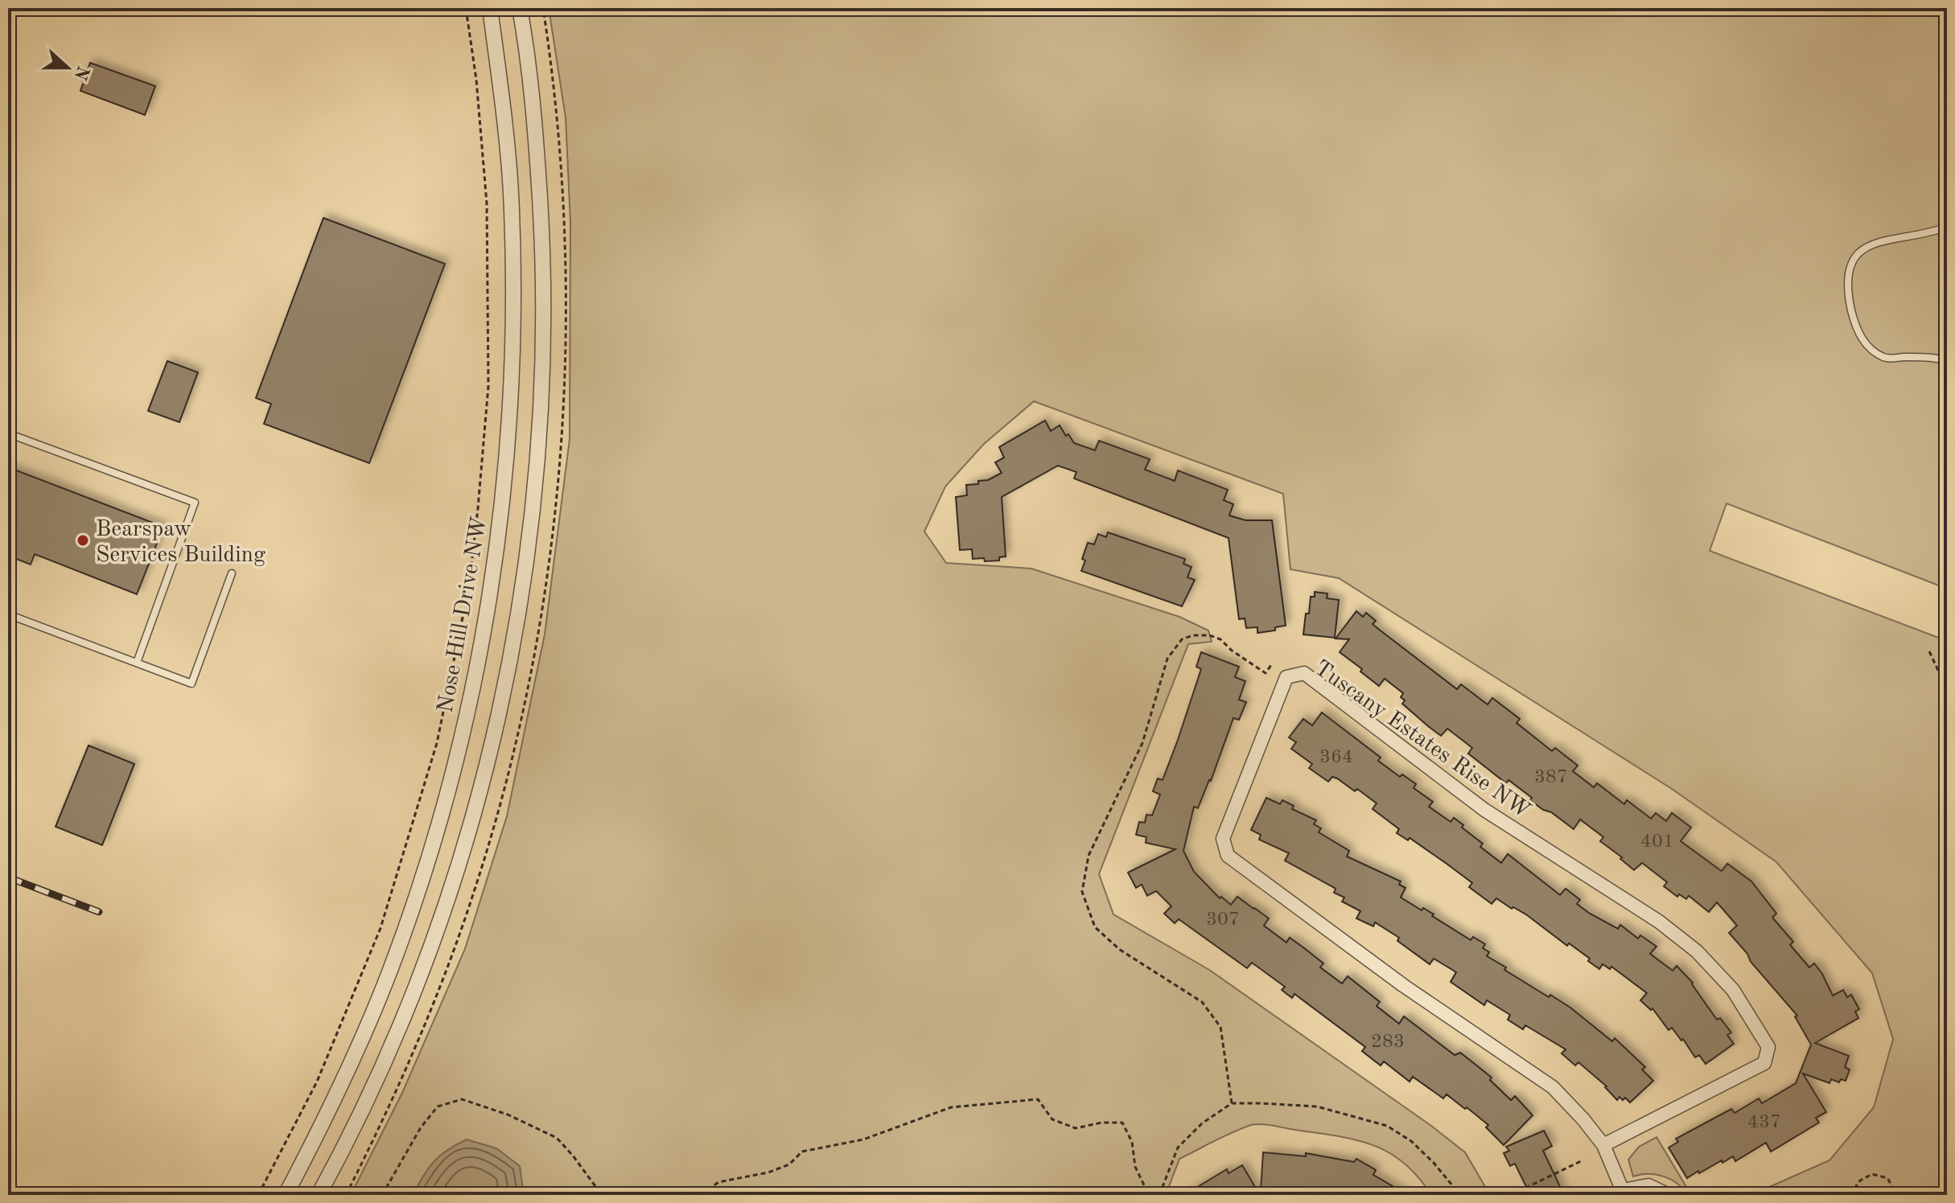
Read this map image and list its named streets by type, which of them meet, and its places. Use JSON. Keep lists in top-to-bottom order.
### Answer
{
  "streets": {
    "street": ["Nose Hill Drive NW", "Tuscany Estates Rise NW"]
  },
  "places": ["Bearspaw Services Building"],
  "house_numbers": [
    "364",
    "387",
    "401",
    "307",
    "283",
    "437"
  ],
  "north": "right"
}
